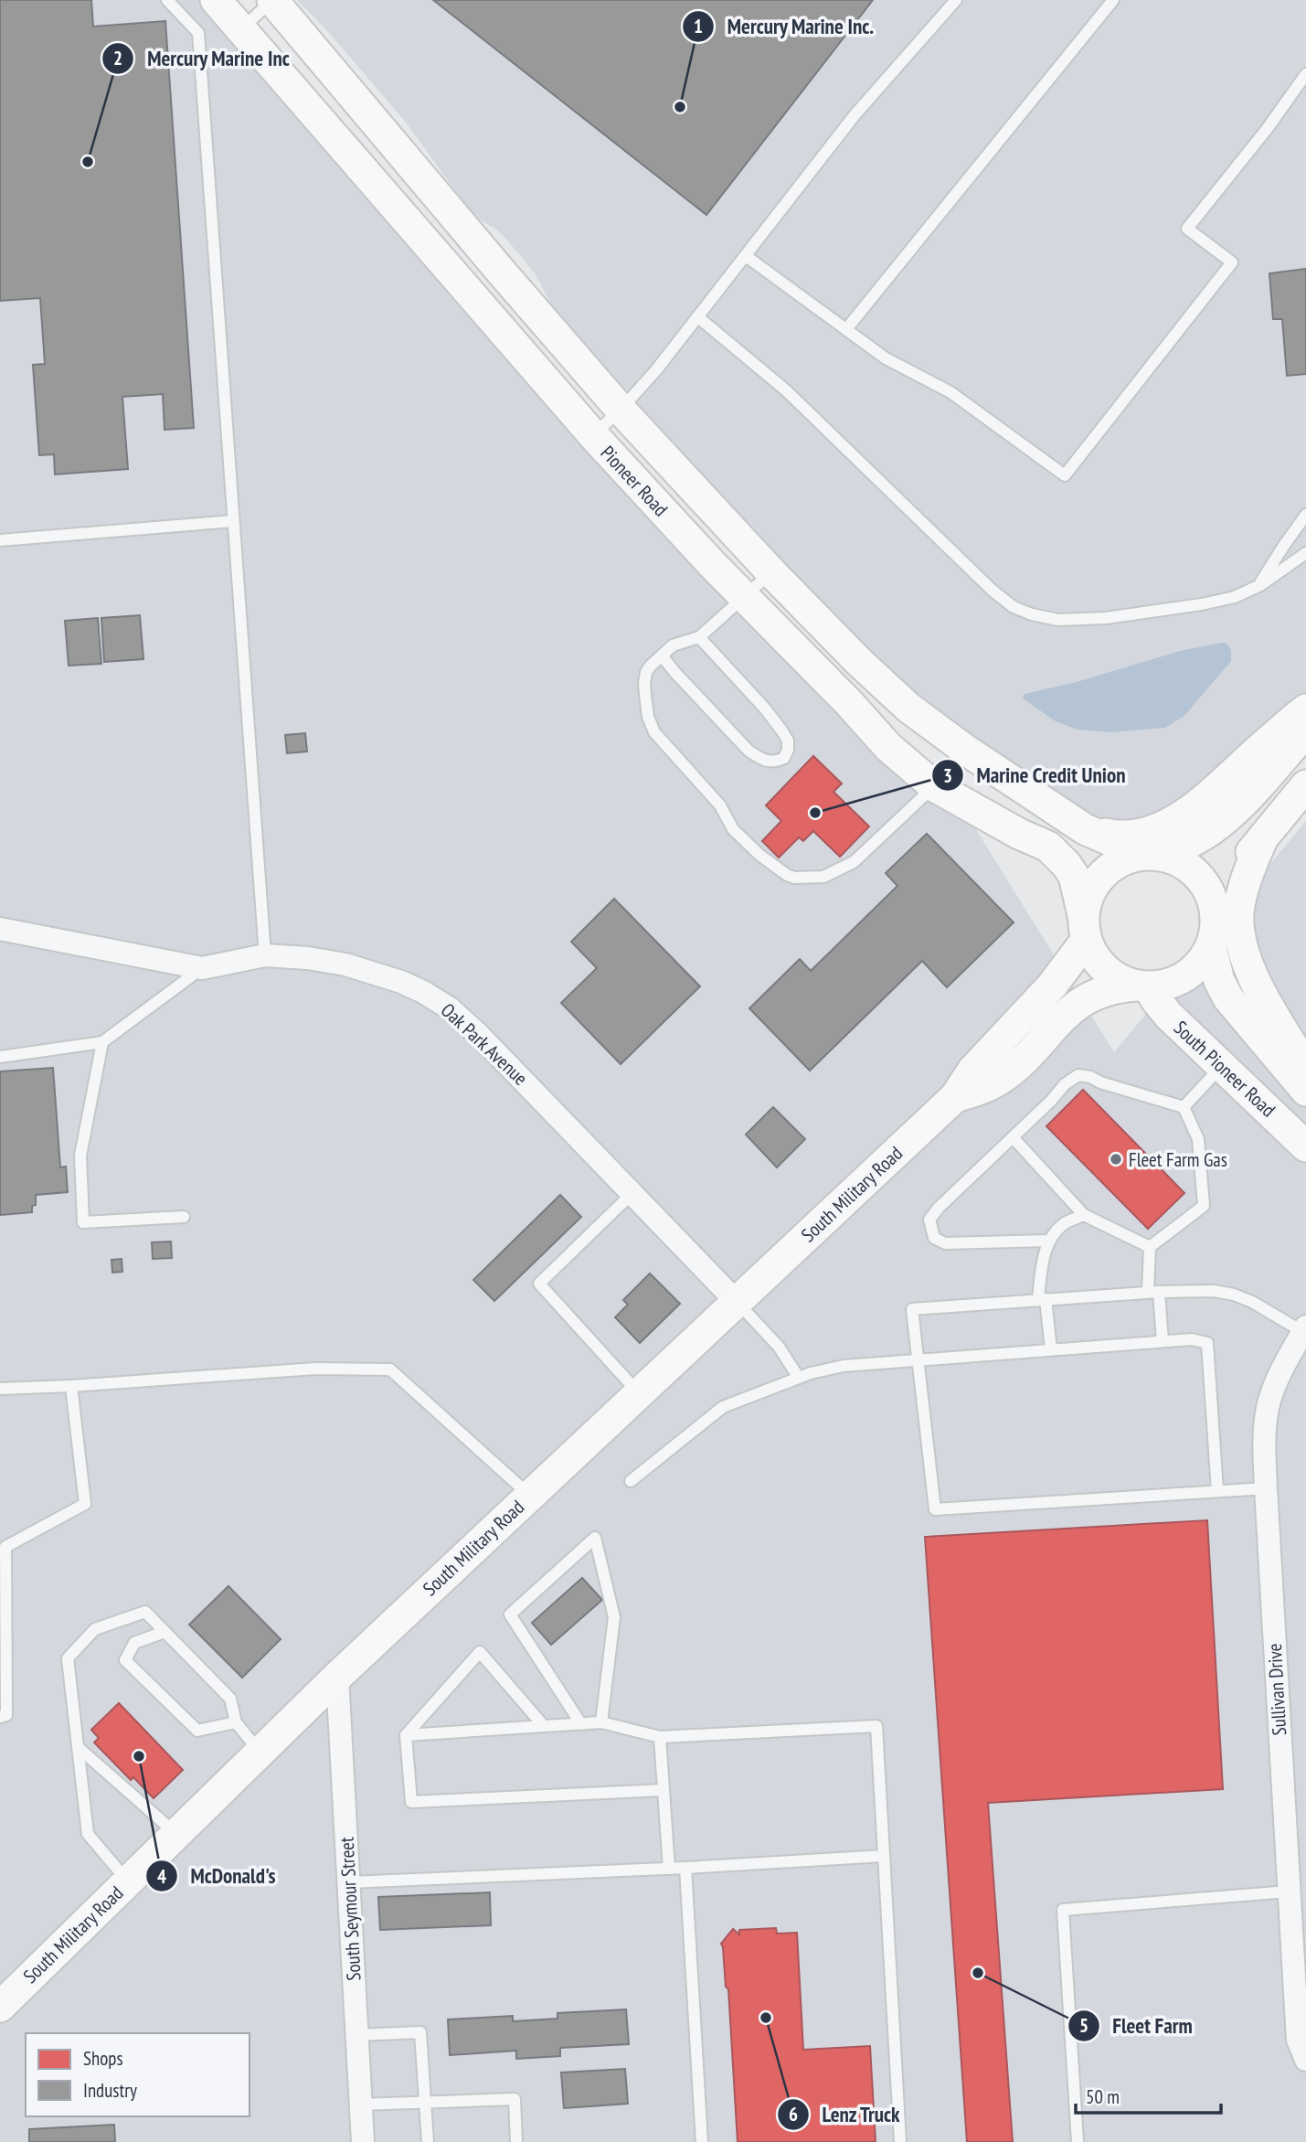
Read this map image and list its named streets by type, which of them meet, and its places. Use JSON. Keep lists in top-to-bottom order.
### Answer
{
  "streets": {
    "main road": ["Pioneer Road", "South Pioneer Road", "South Military Road"],
    "street": ["Oak Park Avenue", "Sullivan Drive", "South Seymour Street"]
  },
  "crossings": [
    ["Pioneer Road", "South Pioneer Road"],
    ["Pioneer Road", "South Military Road"],
    ["Oak Park Avenue", "South Military Road"],
    ["South Pioneer Road", "South Military Road"],
    ["South Military Road", "South Seymour Street"]
  ],
  "places": [
    "Mercury Marine Inc.",
    "Mercury Marine Inc",
    "Marine Credit Union",
    "Fleet Farm Gas",
    "McDonald's",
    "Fleet Farm",
    "Lenz Truck"
  ],
  "legend": ["Shops", "Industry"],
  "scale_bar": "50 m"
}
